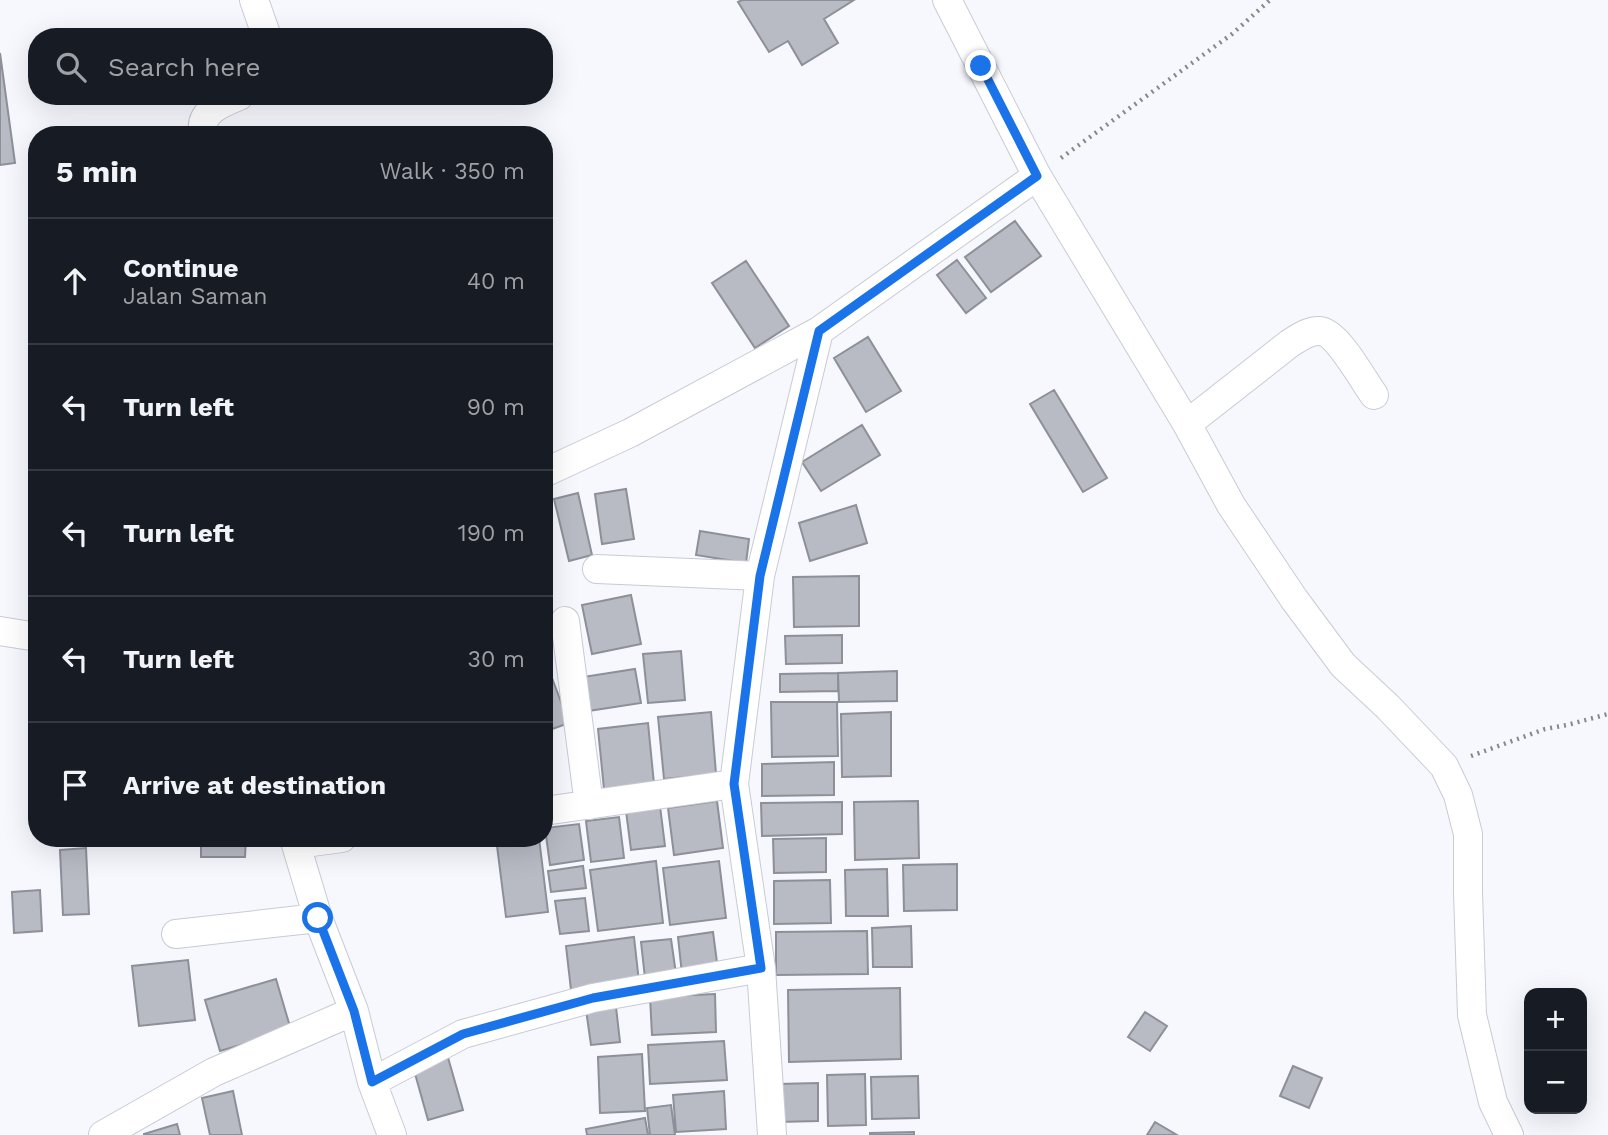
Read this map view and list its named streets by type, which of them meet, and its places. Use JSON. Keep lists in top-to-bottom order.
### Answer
{
  "page": {
    "search": "Search here",
    "heading": ["5 min", "Walk · 350 m"],
    "list": [
      ["Continue", "Jalan Saman", "40 m"],
      ["Turn left", "90 m"],
      ["Turn left", "190 m"],
      ["Turn left", "30 m"],
      "Arrive at destination"
    ],
    "map_buttons": ["+", "−"]
  }
}
